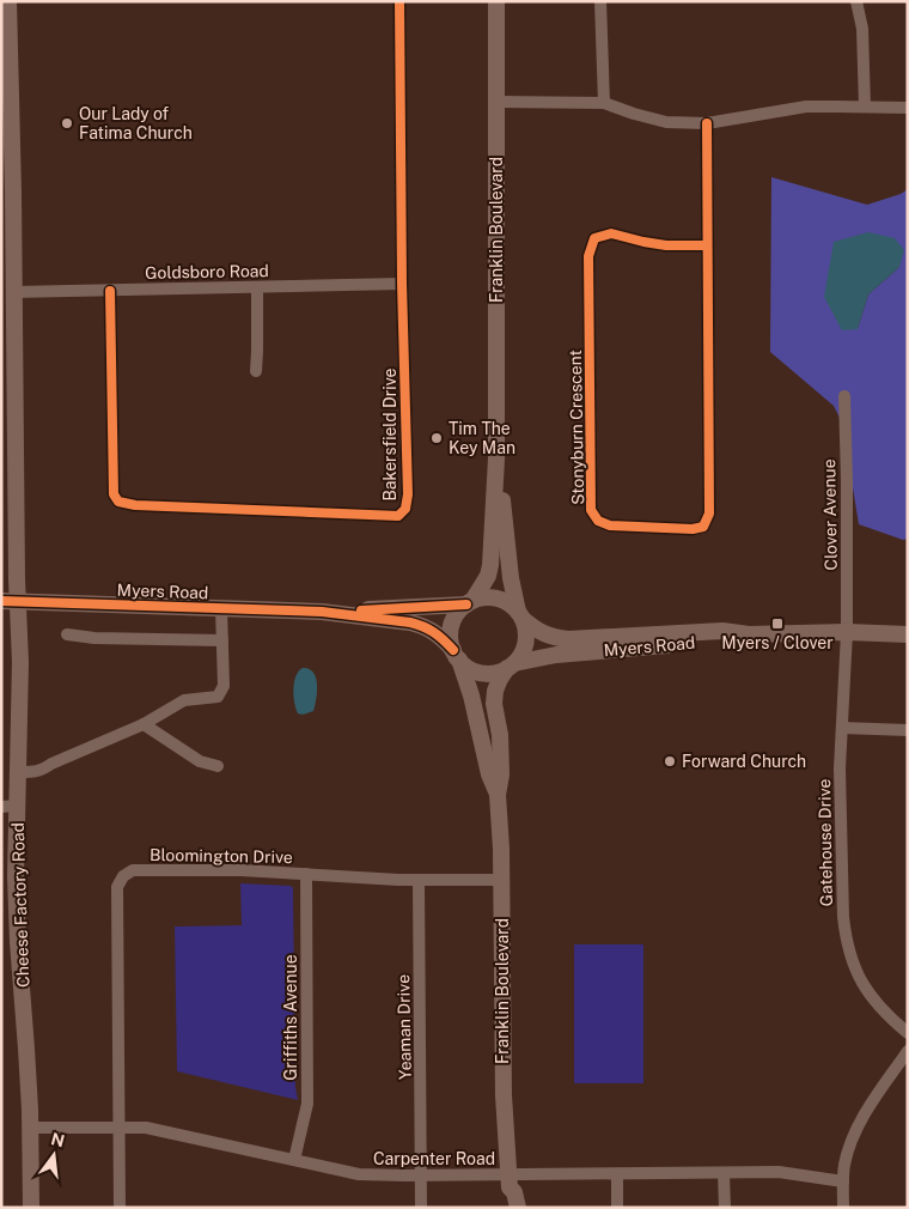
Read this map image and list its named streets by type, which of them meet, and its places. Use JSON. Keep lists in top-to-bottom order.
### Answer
{
  "streets": {
    "main road": ["Franklin Boulevard", "Myers Road", "Cheese Factory Road"],
    "street": [
      "Goldsboro Road",
      "Stonyburn Crescent",
      "Bakersfield Drive",
      "Clover Avenue",
      "Gatehouse Drive",
      "Bloomington Drive",
      "Griffiths Avenue",
      "Yeaman Drive",
      "Carpenter Road"
    ]
  },
  "crossings": [
    ["Franklin Boulevard", "Myers Road"],
    ["Franklin Boulevard", "Bloomington Drive"],
    ["Franklin Boulevard", "Carpenter Road"],
    ["Goldsboro Road", "Bakersfield Drive"],
    ["Goldsboro Road", "Cheese Factory Road"],
    ["Clover Avenue", "Myers Road"],
    ["Clover Avenue", "Gatehouse Drive"],
    ["Myers Road", "Gatehouse Drive"],
    ["Myers Road", "Cheese Factory Road"],
    ["Bloomington Drive", "Griffiths Avenue"],
    ["Bloomington Drive", "Yeaman Drive"],
    ["Bloomington Drive", "Carpenter Road"],
    ["Cheese Factory Road", "Carpenter Road"],
    ["Griffiths Avenue", "Carpenter Road"],
    ["Yeaman Drive", "Carpenter Road"]
  ],
  "places": {
    "other": ["Our Lady of Fatima Church", "Tim The Key Man", "Forward Church"],
    "transit": ["Myers / Clover"]
  },
  "north": "top"
}
